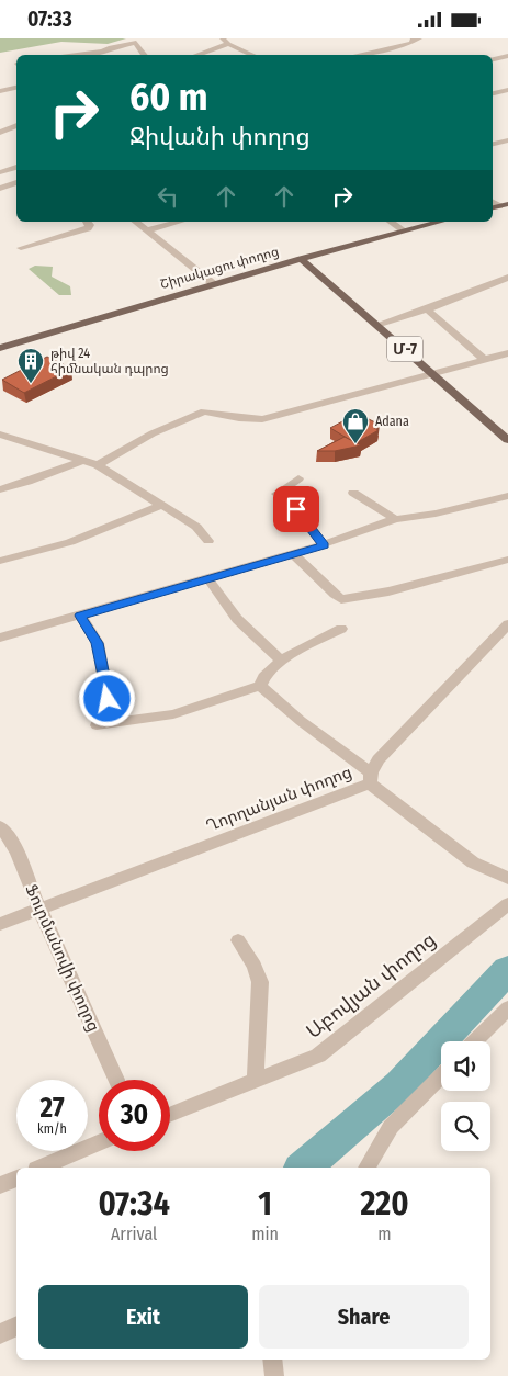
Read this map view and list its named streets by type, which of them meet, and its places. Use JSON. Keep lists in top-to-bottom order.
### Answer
{
  "streets": {
    "main road": ["Շիրակացու փողոց", "Մ-7"],
    "street": ["Ղորղանյան փողոց", "Ֆուրմանովի փողոց", "Աբովյան փողոց"]
  },
  "crossings": [
    ["Շիրակացու փողոց", "Մ-7"],
    ["Ղորղանյան փողոց", "Ֆուրմանովի փողոց"]
  ],
  "places": {
    "building": ["թիվ 24 հիմնական դպրոց"],
    "shop": ["Adana"]
  },
  "page": {
    "status": "07:33",
    "turn": ["60 m", "Ջիվանի փողոց"],
    "speed": "27 km/h",
    "limit": "30",
    "eta": [
      "07:34",
      "Arrival",
      "1",
      "min",
      "220",
      "m"
    ],
    "buttons": ["Exit", "Share"]
  }
}
